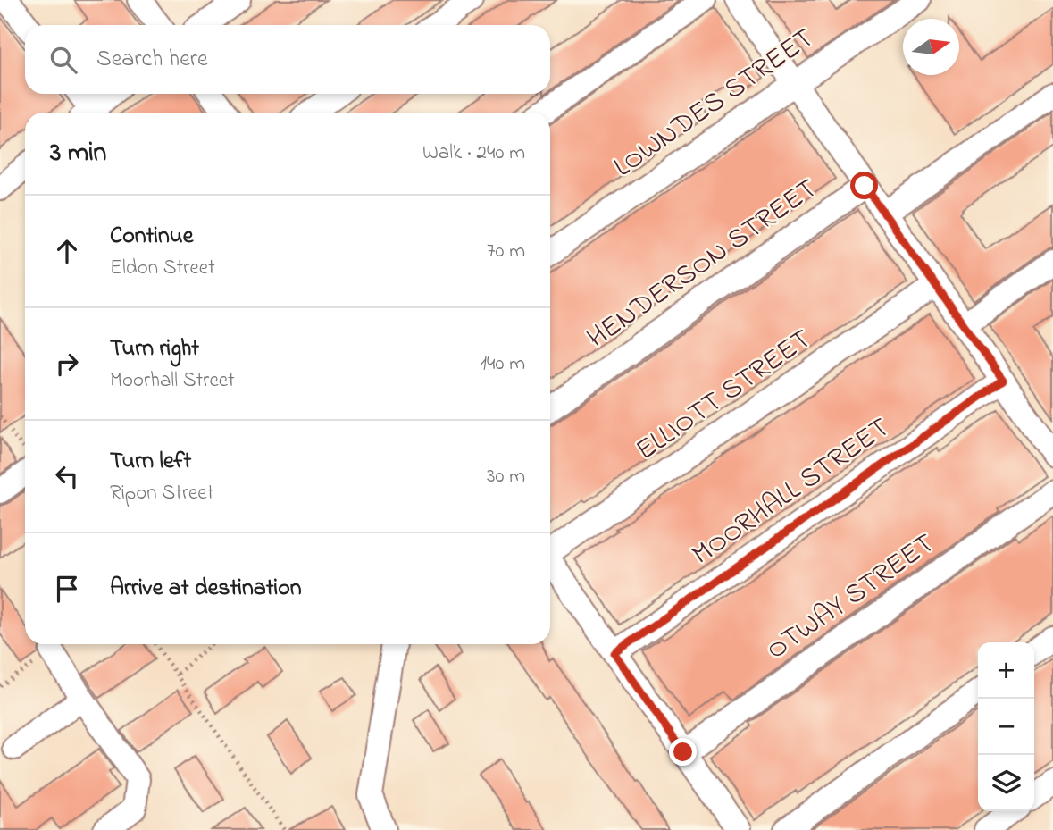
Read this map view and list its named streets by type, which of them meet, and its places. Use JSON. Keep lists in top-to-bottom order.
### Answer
{
  "streets": {
    "street": [
      "LOWNDES STREET",
      "HENDERSON STREET",
      "ELLIOTT STREET",
      "MOORHALL STREET",
      "OTWAY STREET"
    ]
  },
  "north": "right",
  "page": {
    "search": "Search here",
    "heading": ["3 min", "Walk · 240 m"],
    "list": [
      ["Continue", "Eldon Street", "70 m"],
      ["Turn right", "Moorhall Street", "140 m"],
      ["Turn left", "Ripon Street", "30 m"],
      "Arrive at destination"
    ],
    "map_buttons": ["+", "−"]
  }
}
